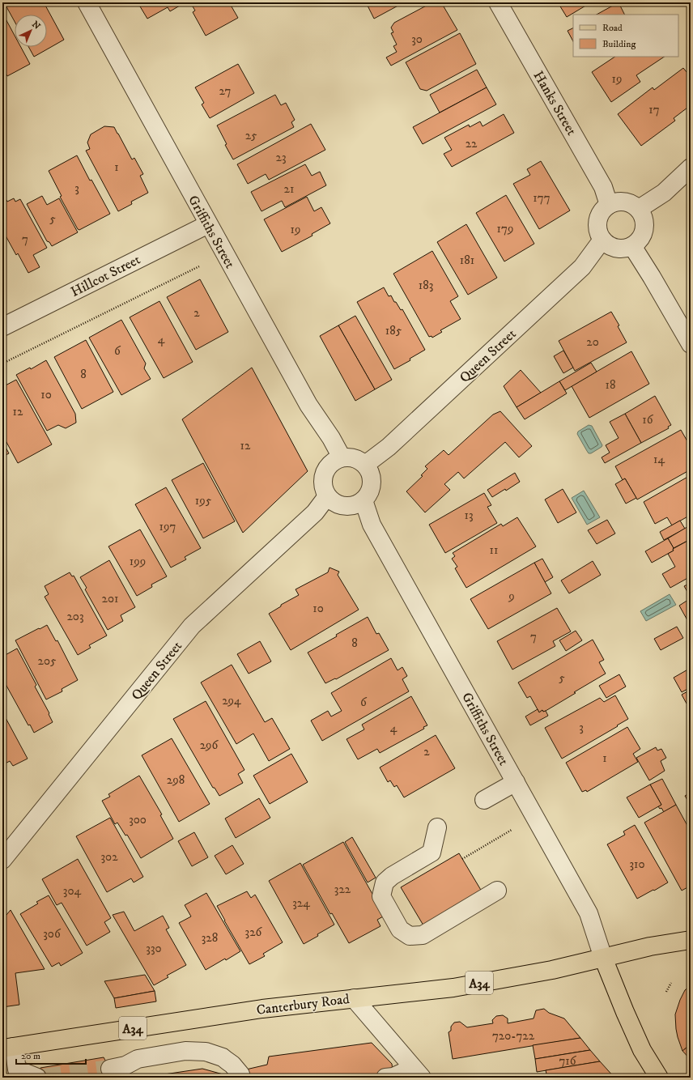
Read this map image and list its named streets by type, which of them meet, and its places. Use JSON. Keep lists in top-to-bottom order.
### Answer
{
  "streets": {
    "main road": ["A34", "Canterbury Road"],
    "street": [
      "Hanks Street",
      "Griffiths Street",
      "Hillcot Street",
      "Queen Street"
    ]
  },
  "crossings": [
    ["Hanks Street", "Queen Street"],
    ["Griffiths Street", "Hillcot Street"],
    ["Griffiths Street", "Queen Street"],
    ["Griffiths Street", "Canterbury Road"]
  ],
  "house_numbers": [
    "30",
    "19",
    "27",
    "17",
    "25",
    "22",
    "23",
    "1",
    "3",
    "21",
    "177",
    "5",
    "179",
    "19",
    "7",
    "181",
    "183",
    "2",
    "185",
    "4",
    "20",
    "6",
    "8",
    "18",
    "10",
    "12",
    "16",
    "12",
    "14",
    "195",
    "13",
    "197",
    "11",
    "199",
    "9",
    "201",
    "10",
    "203",
    "7",
    "8",
    "205",
    "5",
    "294",
    "6",
    "3",
    "4",
    "296",
    "2",
    "1",
    "298",
    "300",
    "302",
    "310",
    "322",
    "304",
    "324",
    "326",
    "306",
    "328",
    "330",
    "720-722",
    "716"
  ],
  "legend": ["Road", "Building"],
  "scale_bar": "20 m",
  "north": "top right"
}
